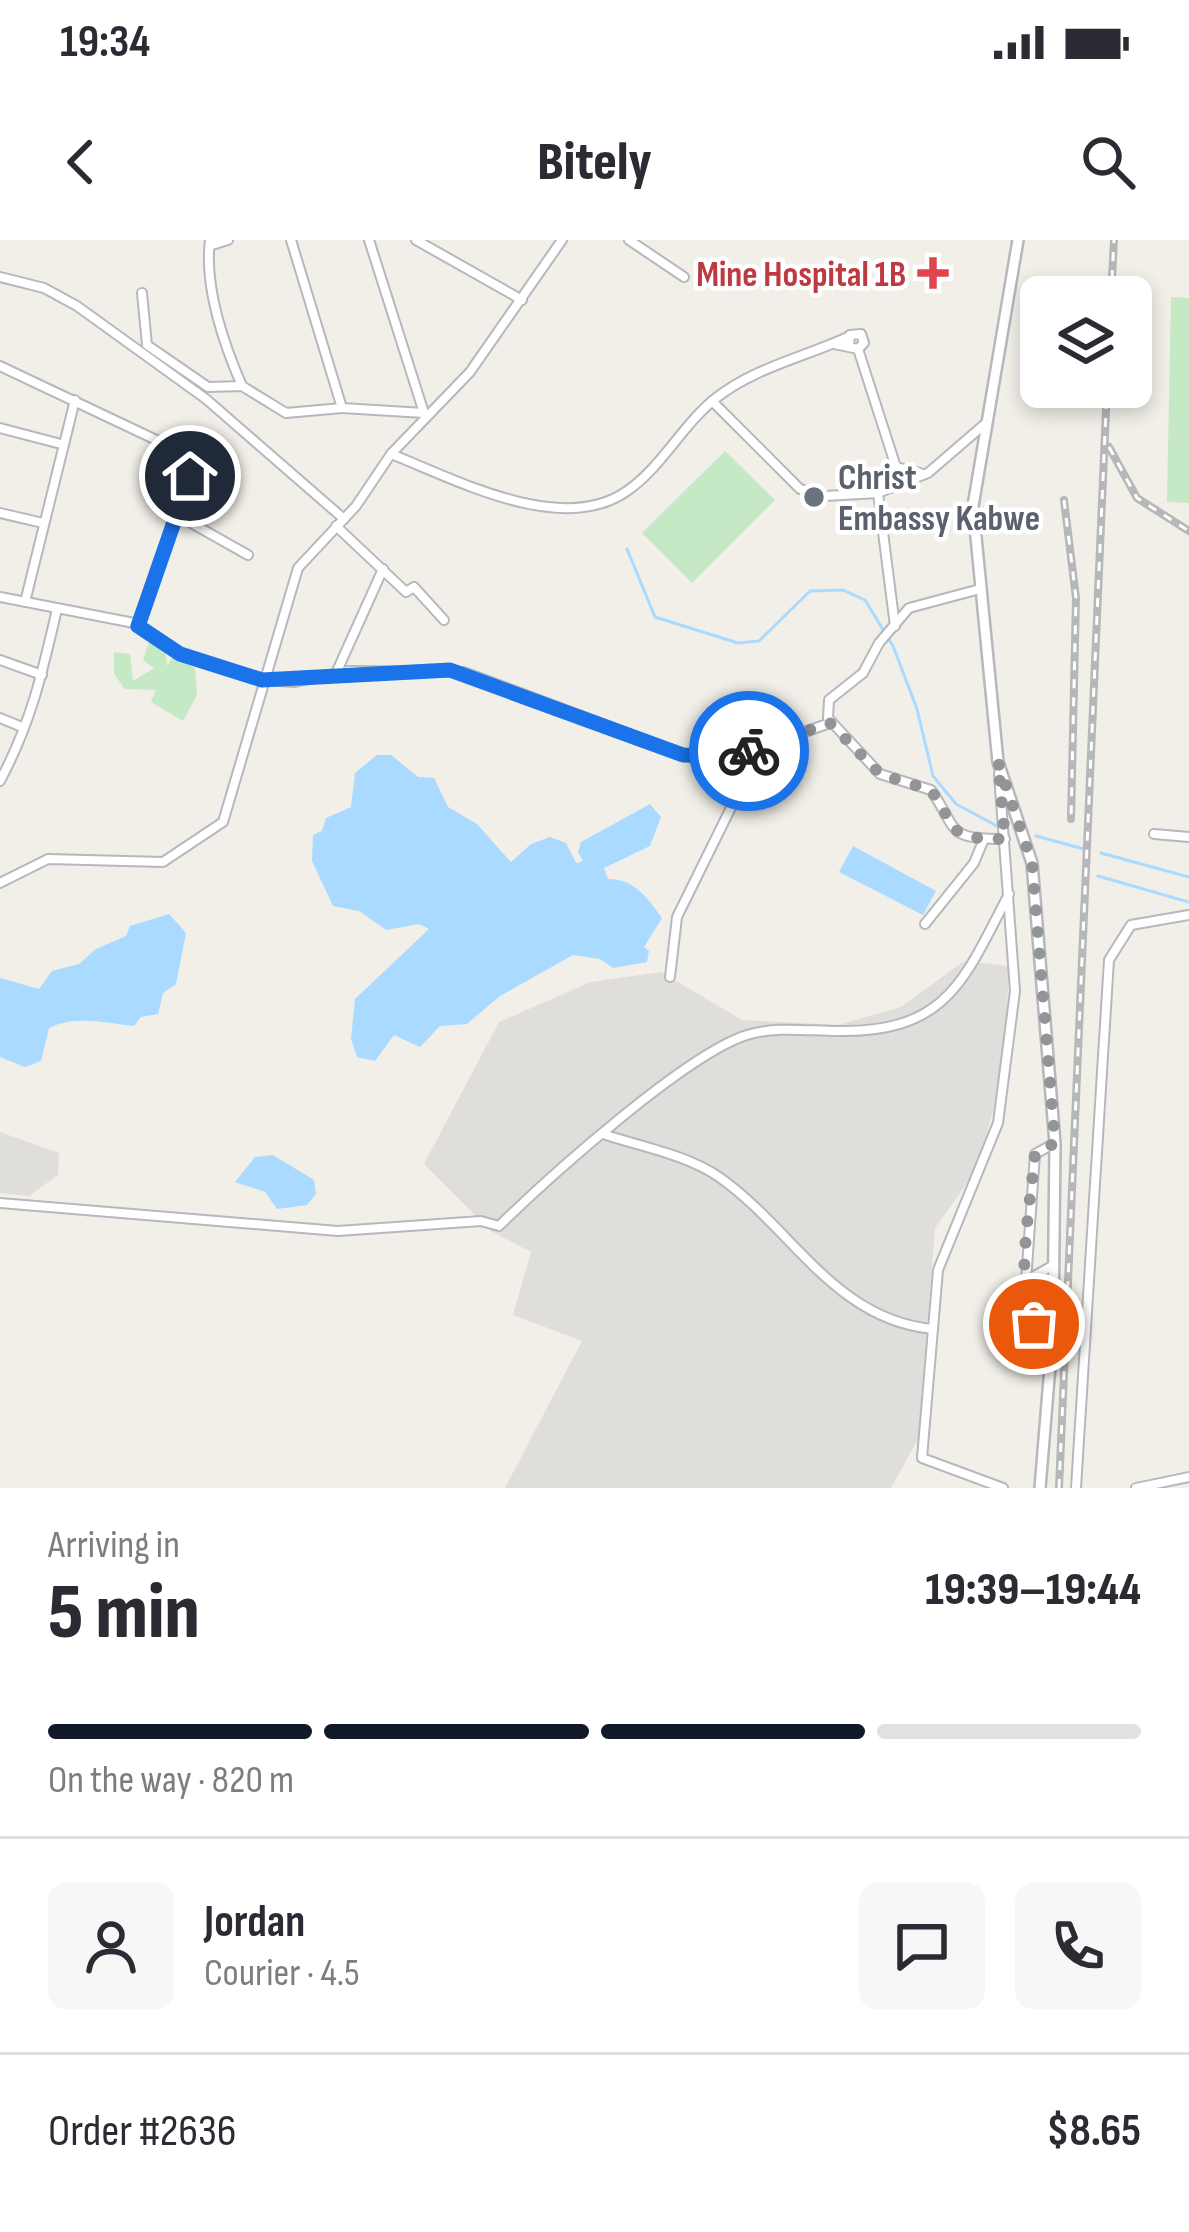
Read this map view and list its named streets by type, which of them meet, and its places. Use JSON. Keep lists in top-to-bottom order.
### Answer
{
  "places": {
    "health": ["Mine Hospital 1B"],
    "other": ["Christ Embassy Kabwe"]
  },
  "page": {
    "status": "19:34",
    "header": "Bitely",
    "heading": ["5 min", "Arriving in", "19:39–19:44"],
    "panel": [
      "Jordan",
      "Courier · 4.5",
      "Order #2636",
      "$8.65"
    ],
    "bar": "On the way · 820 m"
  }
}
